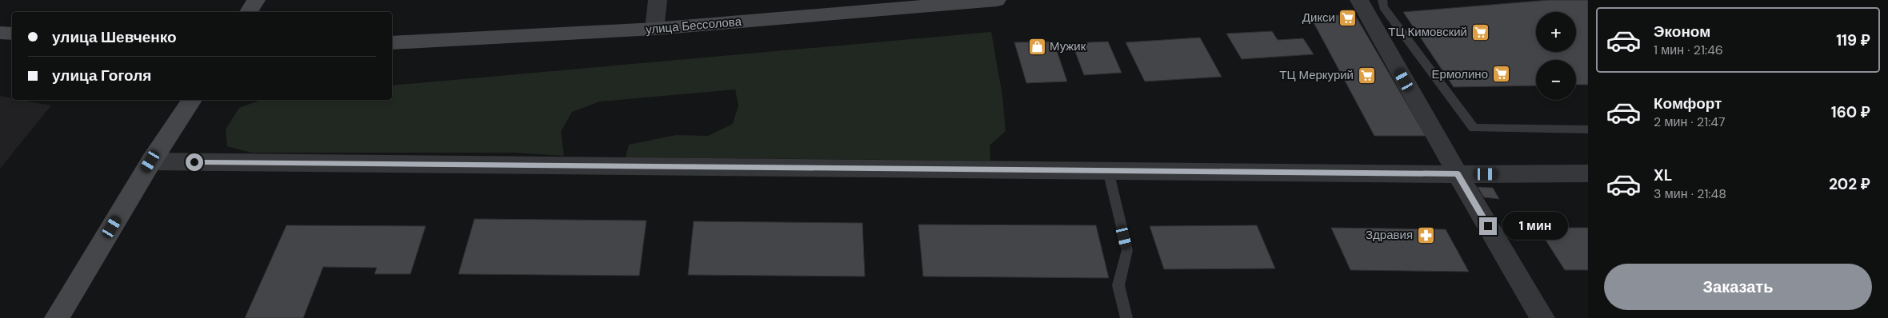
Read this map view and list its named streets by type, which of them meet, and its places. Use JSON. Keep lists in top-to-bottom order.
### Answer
{
  "streets": {
    "main road": ["улица Бессолова"]
  },
  "places": {
    "supermarket": [
      "Дикси",
      "ТЦ Кимовский",
      "Ермолино",
      "ТЦ Меркурий"
    ],
    "shop": ["Мужик"],
    "pharmacy": ["Здравия"]
  },
  "page": {
    "list": [
      {
        "name": "Эконом",
        "note": "1 мин · 21:46",
        "value": "119 ₽"
      },
      {
        "name": "Комфорт",
        "note": "2 мин · 21:47",
        "value": "160 ₽"
      },
      {
        "name": "XL",
        "note": "3 мин · 21:48",
        "value": "202 ₽"
      }
    ],
    "map_buttons": ["+", "−"],
    "banner": ["улица Шевченко", "улица Гоголя"],
    "bubble": "1 мин",
    "buttons": "Заказать"
  }
}
